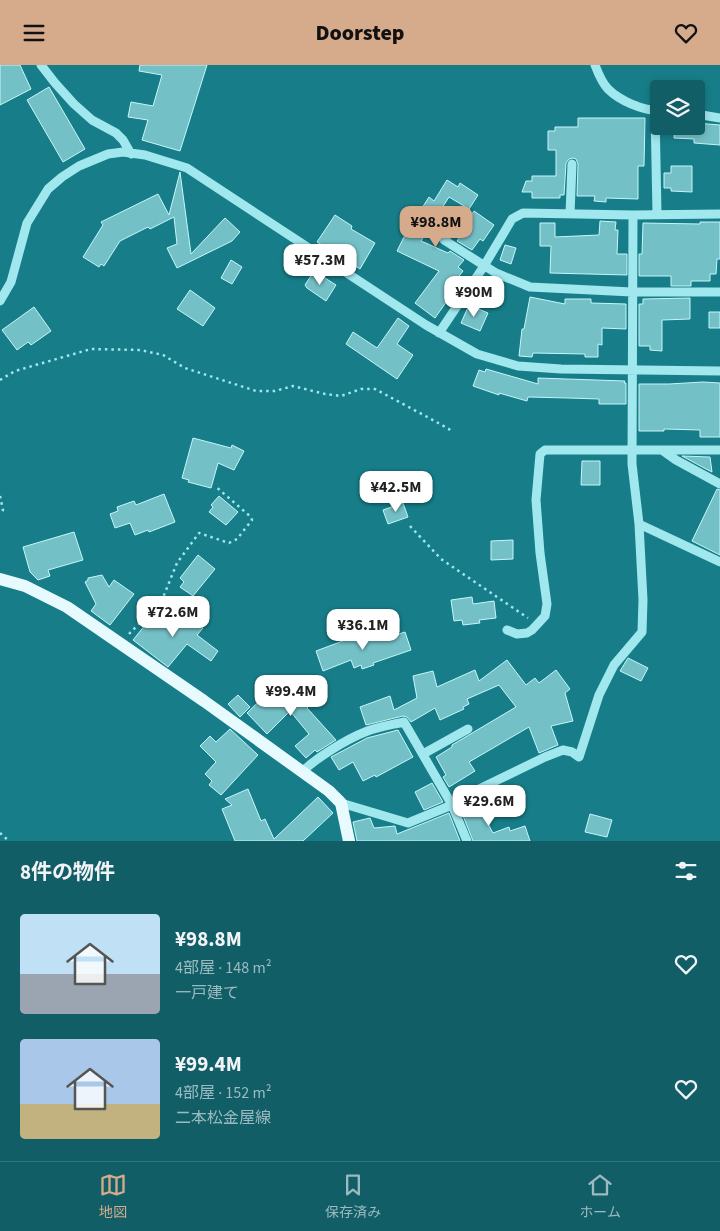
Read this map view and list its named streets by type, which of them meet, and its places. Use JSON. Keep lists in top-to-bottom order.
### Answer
{
  "page": {
    "header": "Doorstep",
    "price": [
      "¥98.8M",
      "¥57.3M",
      "¥90M",
      "¥42.5M",
      "¥72.6M",
      "¥36.1M",
      "¥99.4M",
      "¥29.6M"
    ],
    "heading": "8件の物件",
    "list": [
      {
        "name": "¥98.8M",
        "note": "4部屋 · 148 m² · 一戸建て"
      },
      {
        "name": "¥99.4M",
        "note": "4部屋 · 152 m² · 二本松金屋線"
      }
    ],
    "tabs": ["地図", "保存済み", "ホーム"]
  }
}
